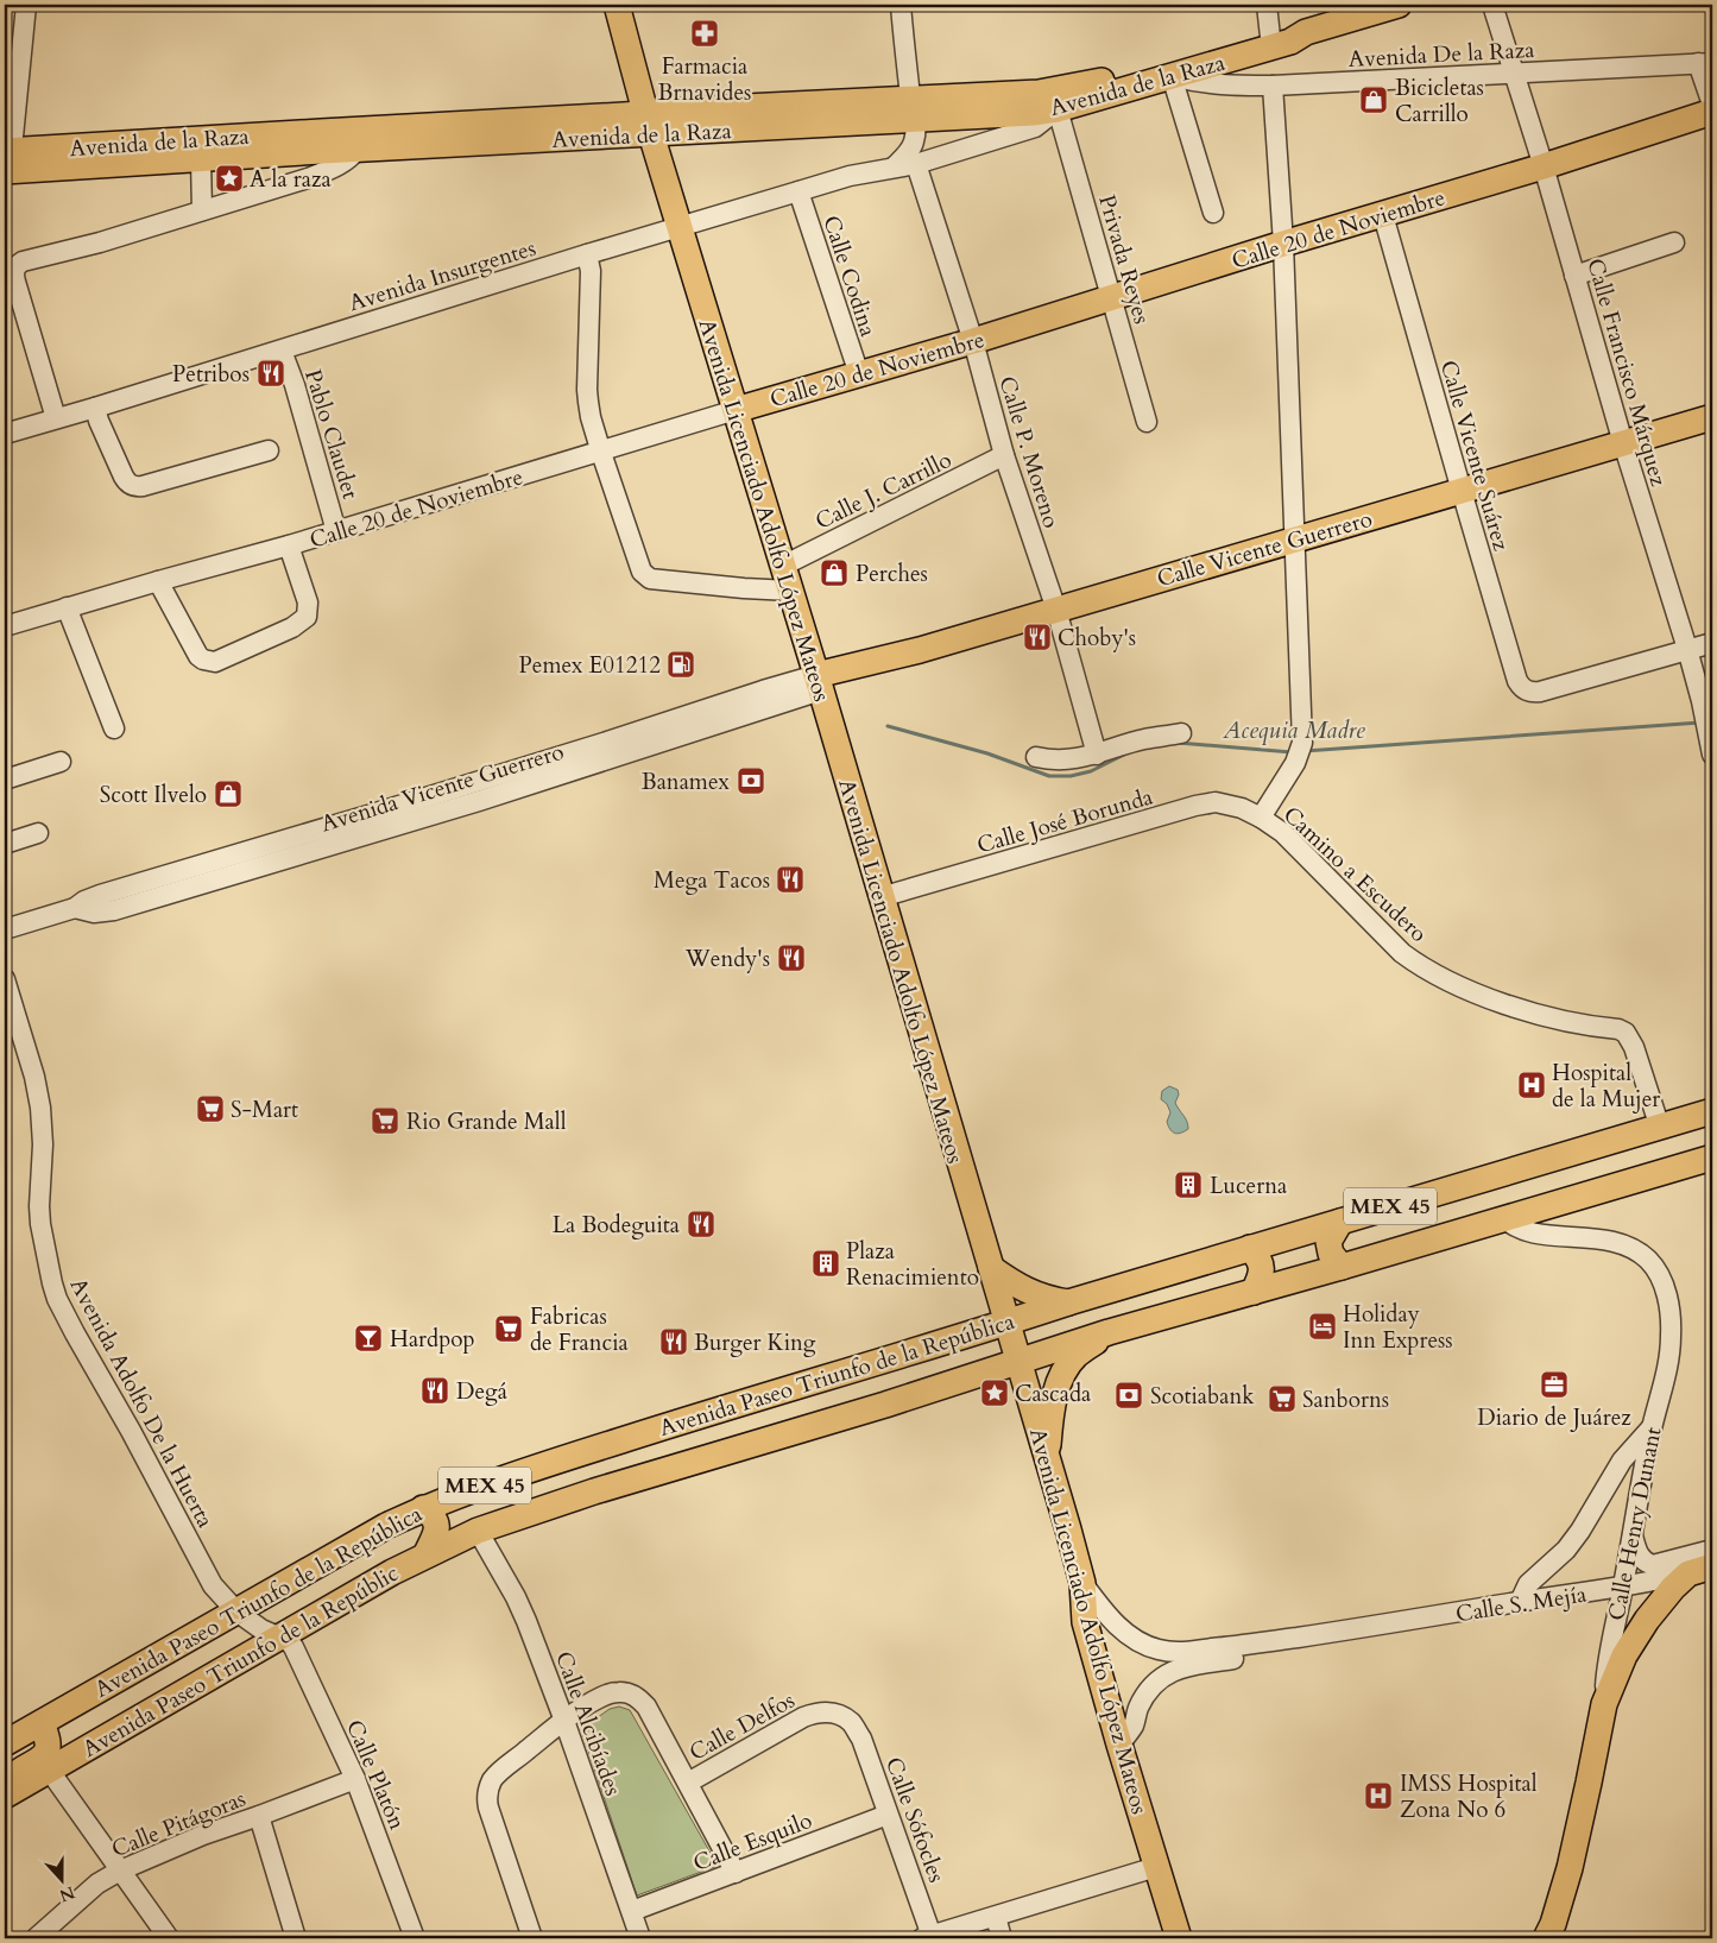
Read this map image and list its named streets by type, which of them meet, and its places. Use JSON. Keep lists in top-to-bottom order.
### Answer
{
  "streets": {
    "main road": [
      "Avenida de la Raza",
      "Calle 20 de Noviembre",
      "Avenida Licenciado Adolfo López Mateos",
      "Calle Vicente Guerrero",
      "MEX 45",
      "Avenida Paseo Triunfo de la República",
      "Calle Henry Dunant",
      "Calle S. Mejía",
      "Avenida Paseo Triunfo de la Repúblic"
    ],
    "street": [
      "Avenida De la Raza",
      "Privada Reyes",
      "Avenida Insurgentes",
      "Calle Codina",
      "Calle Francisco Márquez",
      "Pablo Claudet",
      "Calle P. Moreno",
      "Calle Vicente Suárez",
      "Calle J. Carrillo",
      "Avenida Vicente Guerrero",
      "Calle José Borunda",
      "Camino a Escudero",
      "Avenida Adolfo De la Huerta",
      "Calle Alcibíades",
      "Calle Delfos",
      "Calle Platón",
      "Calle Sófocles",
      "Calle Pitágoras",
      "Calle Esquilo"
    ]
  },
  "crossings": [
    ["Avenida De la Raza", "Avenida de la Raza"],
    ["Avenida De la Raza", "Calle Francisco Márquez"],
    ["Avenida de la Raza", "Privada Reyes"],
    ["Avenida de la Raza", "Avenida Insurgentes"],
    ["Avenida de la Raza", "Avenida Licenciado Adolfo López Mateos"],
    ["Calle 20 de Noviembre", "Privada Reyes"],
    ["Calle 20 de Noviembre", "Calle Codina"],
    ["Calle 20 de Noviembre", "Calle Francisco Márquez"],
    ["Calle 20 de Noviembre", "Pablo Claudet"],
    ["Calle 20 de Noviembre", "Calle P. Moreno"],
    ["Calle 20 de Noviembre", "Calle Vicente Suárez"],
    ["Calle 20 de Noviembre", "Avenida Licenciado Adolfo López Mateos"],
    ["Privada Reyes", "Avenida Insurgentes"],
    ["Avenida Insurgentes", "Calle Codina"],
    ["Avenida Insurgentes", "Pablo Claudet"],
    ["Avenida Insurgentes", "Calle P. Moreno"],
    ["Avenida Insurgentes", "Avenida Licenciado Adolfo López Mateos"],
    ["Calle Francisco Márquez", "Calle Vicente Suárez"],
    ["Calle Francisco Márquez", "Calle Vicente Guerrero"],
    ["Calle P. Moreno", "Calle J. Carrillo"],
    ["Calle P. Moreno", "Calle Vicente Guerrero"],
    ["Calle Vicente Suárez", "Calle Vicente Guerrero"],
    ["Calle J. Carrillo", "Avenida Licenciado Adolfo López Mateos"],
    ["Avenida Licenciado Adolfo López Mateos", "Calle Vicente Guerrero"],
    ["Avenida Licenciado Adolfo López Mateos", "Avenida Vicente Guerrero"],
    ["Avenida Licenciado Adolfo López Mateos", "Calle José Borunda"],
    ["Avenida Licenciado Adolfo López Mateos", "Avenida Paseo Triunfo de la República"],
    ["Avenida Licenciado Adolfo López Mateos", "Calle S. Mejía"],
    ["Calle Vicente Guerrero", "Avenida Vicente Guerrero"],
    ["Calle José Borunda", "Camino a Escudero"],
    ["Camino a Escudero", "Avenida Paseo Triunfo de la República"],
    ["Avenida Paseo Triunfo de la República", "Avenida Adolfo De la Huerta"],
    ["Avenida Paseo Triunfo de la República", "Calle Henry Dunant"],
    ["Avenida Paseo Triunfo de la República", "Avenida Paseo Triunfo de la Repúblic"],
    ["Avenida Paseo Triunfo de la República", "Calle Alcibíades"],
    ["Avenida Adolfo De la Huerta", "Avenida Paseo Triunfo de la Repúblic"],
    ["Avenida Adolfo De la Huerta", "Calle Platón"],
    ["Calle Henry Dunant", "Calle S. Mejía"],
    ["Avenida Paseo Triunfo de la Repúblic", "Calle Alcibíades"],
    ["Avenida Paseo Triunfo de la Repúblic", "Calle Platón"],
    ["Calle Alcibíades", "Calle Delfos"],
    ["Calle Alcibíades", "Calle Esquilo"],
    ["Calle Delfos", "Calle Sófocles"],
    ["Calle Delfos", "Calle Esquilo"],
    ["Calle Platón", "Calle Pitágoras"],
    ["Calle Sófocles", "Calle Esquilo"]
  ],
  "water": ["Acequia Madre"],
  "places": {
    "pharmacy": ["Farmacia Brnavides"],
    "shop": ["Bicicletas Carrillo", "Perches", "Scott Ilvelo"],
    "place": ["A la raza", "Cascada"],
    "restaurant": [
      "Petribos",
      "Choby's",
      "Mega Tacos",
      "Wendy's",
      "La Bodeguita",
      "Burger King",
      "Degá"
    ],
    "fuel station": ["Pemex E01212"],
    "bank": ["Banamex", "Scotiabank"],
    "hospital": ["Hospital de la Mujer", "IMSS Hospital Zona No 6"],
    "supermarket": [
      "S-Mart",
      "Rio Grande Mall",
      "Fabricas de Francia",
      "Sanborns"
    ],
    "building": ["Lucerna", "Plaza Renacimiento"],
    "hotel": ["Holiday Inn Express"],
    "bar": ["Hardpop"],
    "office": ["Diario de Juárez"]
  },
  "north": "bottom"
}
